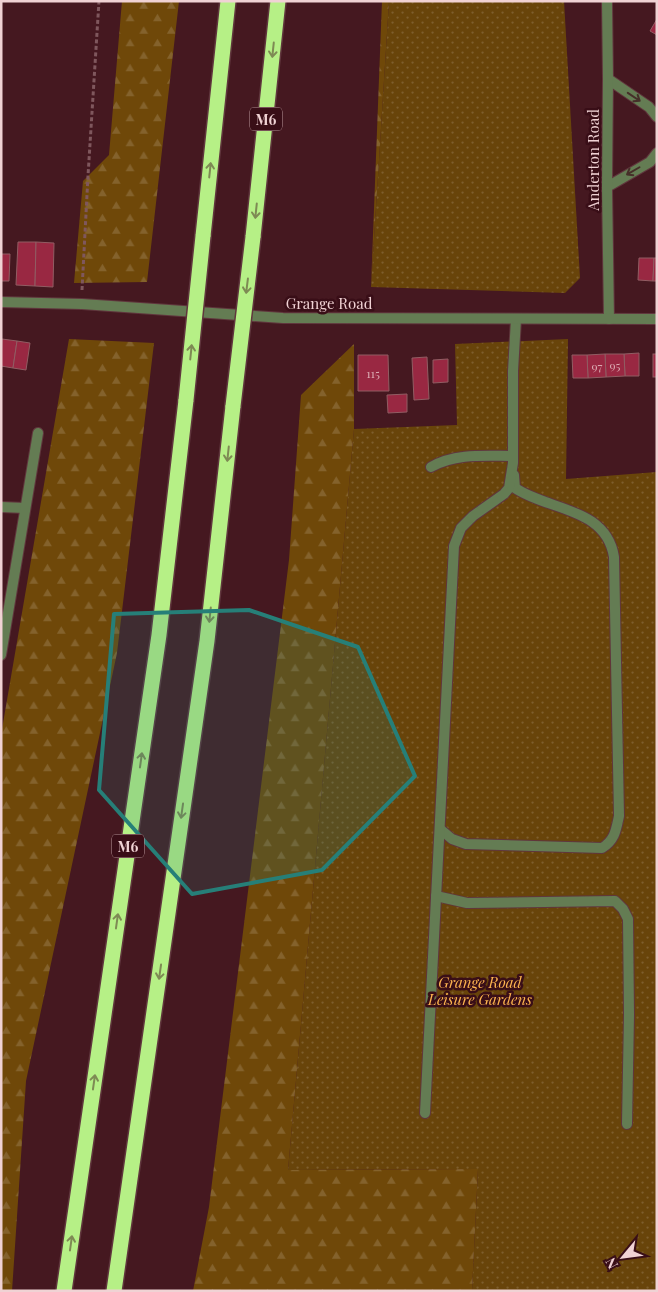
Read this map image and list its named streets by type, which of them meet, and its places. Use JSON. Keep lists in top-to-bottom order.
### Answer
{
  "streets": {
    "highway": ["M6"],
    "street": ["Anderton Road", "Grange Road"]
  },
  "crossings": [
    ["Anderton Road", "Grange Road"]
  ],
  "parks": ["Grange Road Leisure Gardens"],
  "house_numbers": ["95", "97", "115"],
  "north": "bottom left"
}
